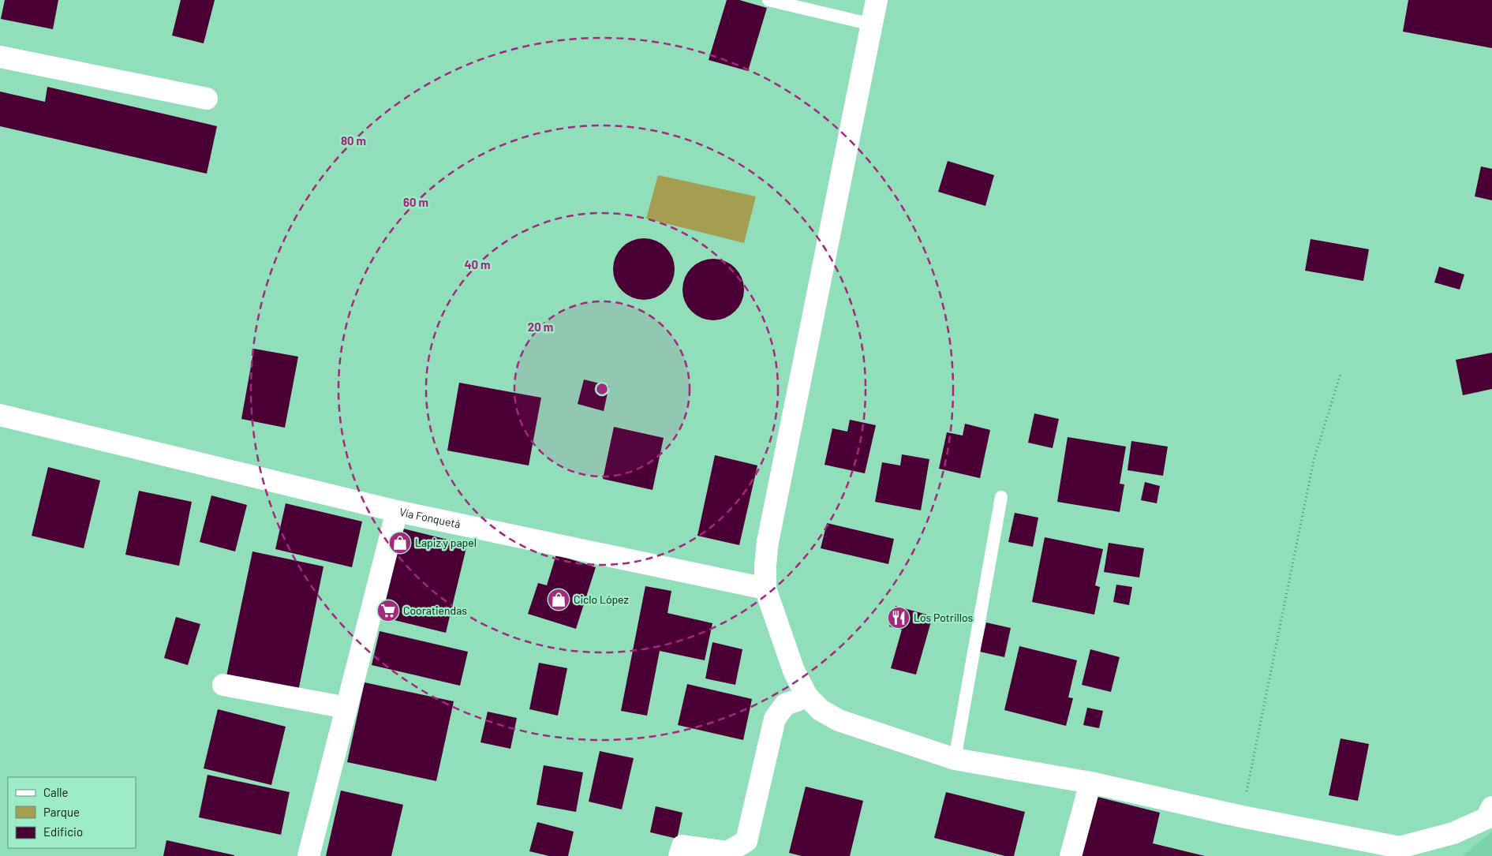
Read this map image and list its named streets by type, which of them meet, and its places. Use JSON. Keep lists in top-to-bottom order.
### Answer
{
  "streets": {
    "street": ["Vía Fonquetá"]
  },
  "places": {
    "shop": ["Lapiz y papel", "Ciclo López"],
    "supermarket": ["Cooratiendas"],
    "restaurant": ["Los Potrillos"]
  },
  "legend": ["Calle", "Parque", "Edificio"],
  "rings": [
    "80 m",
    "60 m",
    "40 m",
    "20 m"
  ]
}
